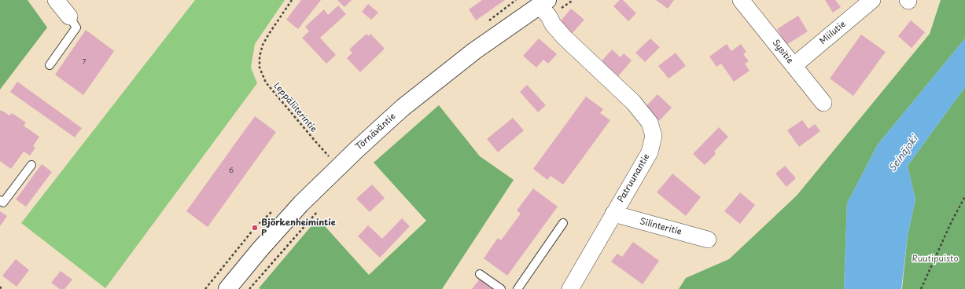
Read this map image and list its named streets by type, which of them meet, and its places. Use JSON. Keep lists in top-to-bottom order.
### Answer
{
  "streets": {
    "main road": ["Törnäväntie"],
    "street": [
      "Miilutie",
      "Sysitie",
      "Patruunantie",
      "Silinteritie"
    ],
    "path": ["Leppäliiterintie"]
  },
  "crossings": [
    ["Miilutie", "Sysitie"],
    ["Leppäliiterintie", "Törnäväntie"],
    ["Törnäväntie", "Patruunantie"],
    ["Patruunantie", "Silinteritie"]
  ],
  "water": ["Seinäjoki"],
  "parks": ["Ruutipuisto"],
  "places": ["Björkenheimintie P"],
  "house_numbers": ["7", "6"]
}
